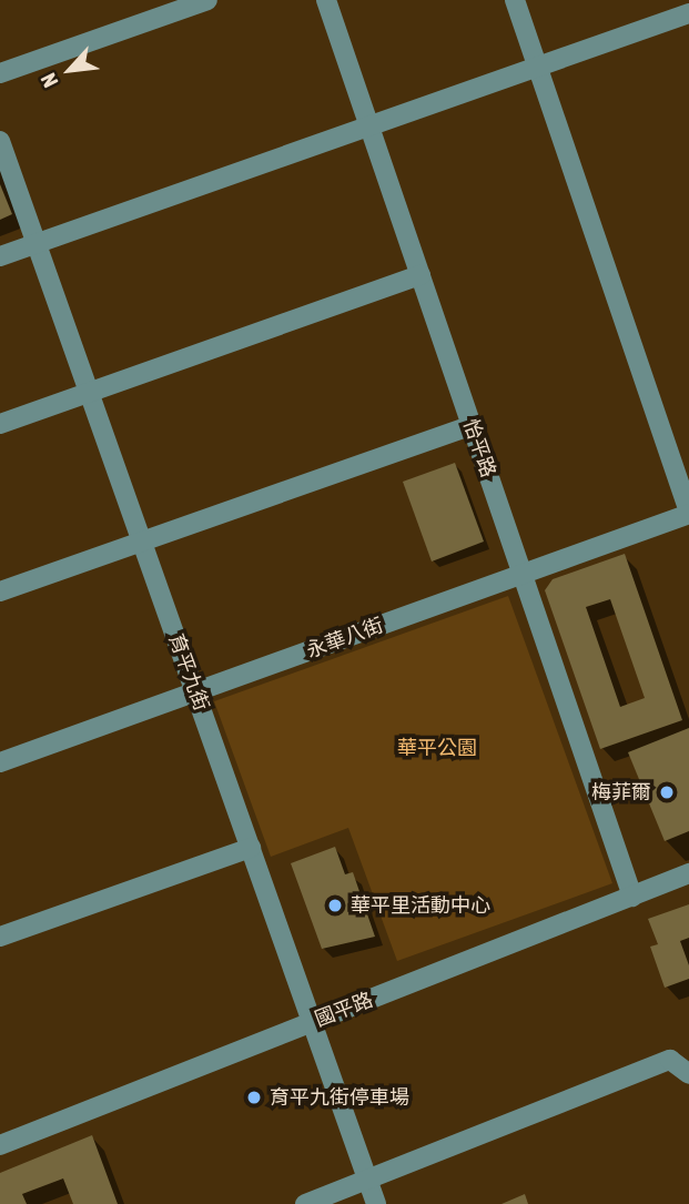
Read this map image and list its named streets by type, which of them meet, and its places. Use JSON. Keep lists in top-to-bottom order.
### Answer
{
  "streets": {
    "street": [
      "怡平路",
      "永華八街",
      "育平九街",
      "國平路"
    ]
  },
  "crossings": [
    ["怡平路", "永華八街"],
    ["怡平路", "國平路"],
    ["永華八街", "育平九街"],
    ["育平九街", "國平路"]
  ],
  "parks": ["華平公園"],
  "places": ["梅菲爾", "華平里活動中心", "育平九街停車場"],
  "north": "bottom left"
}
